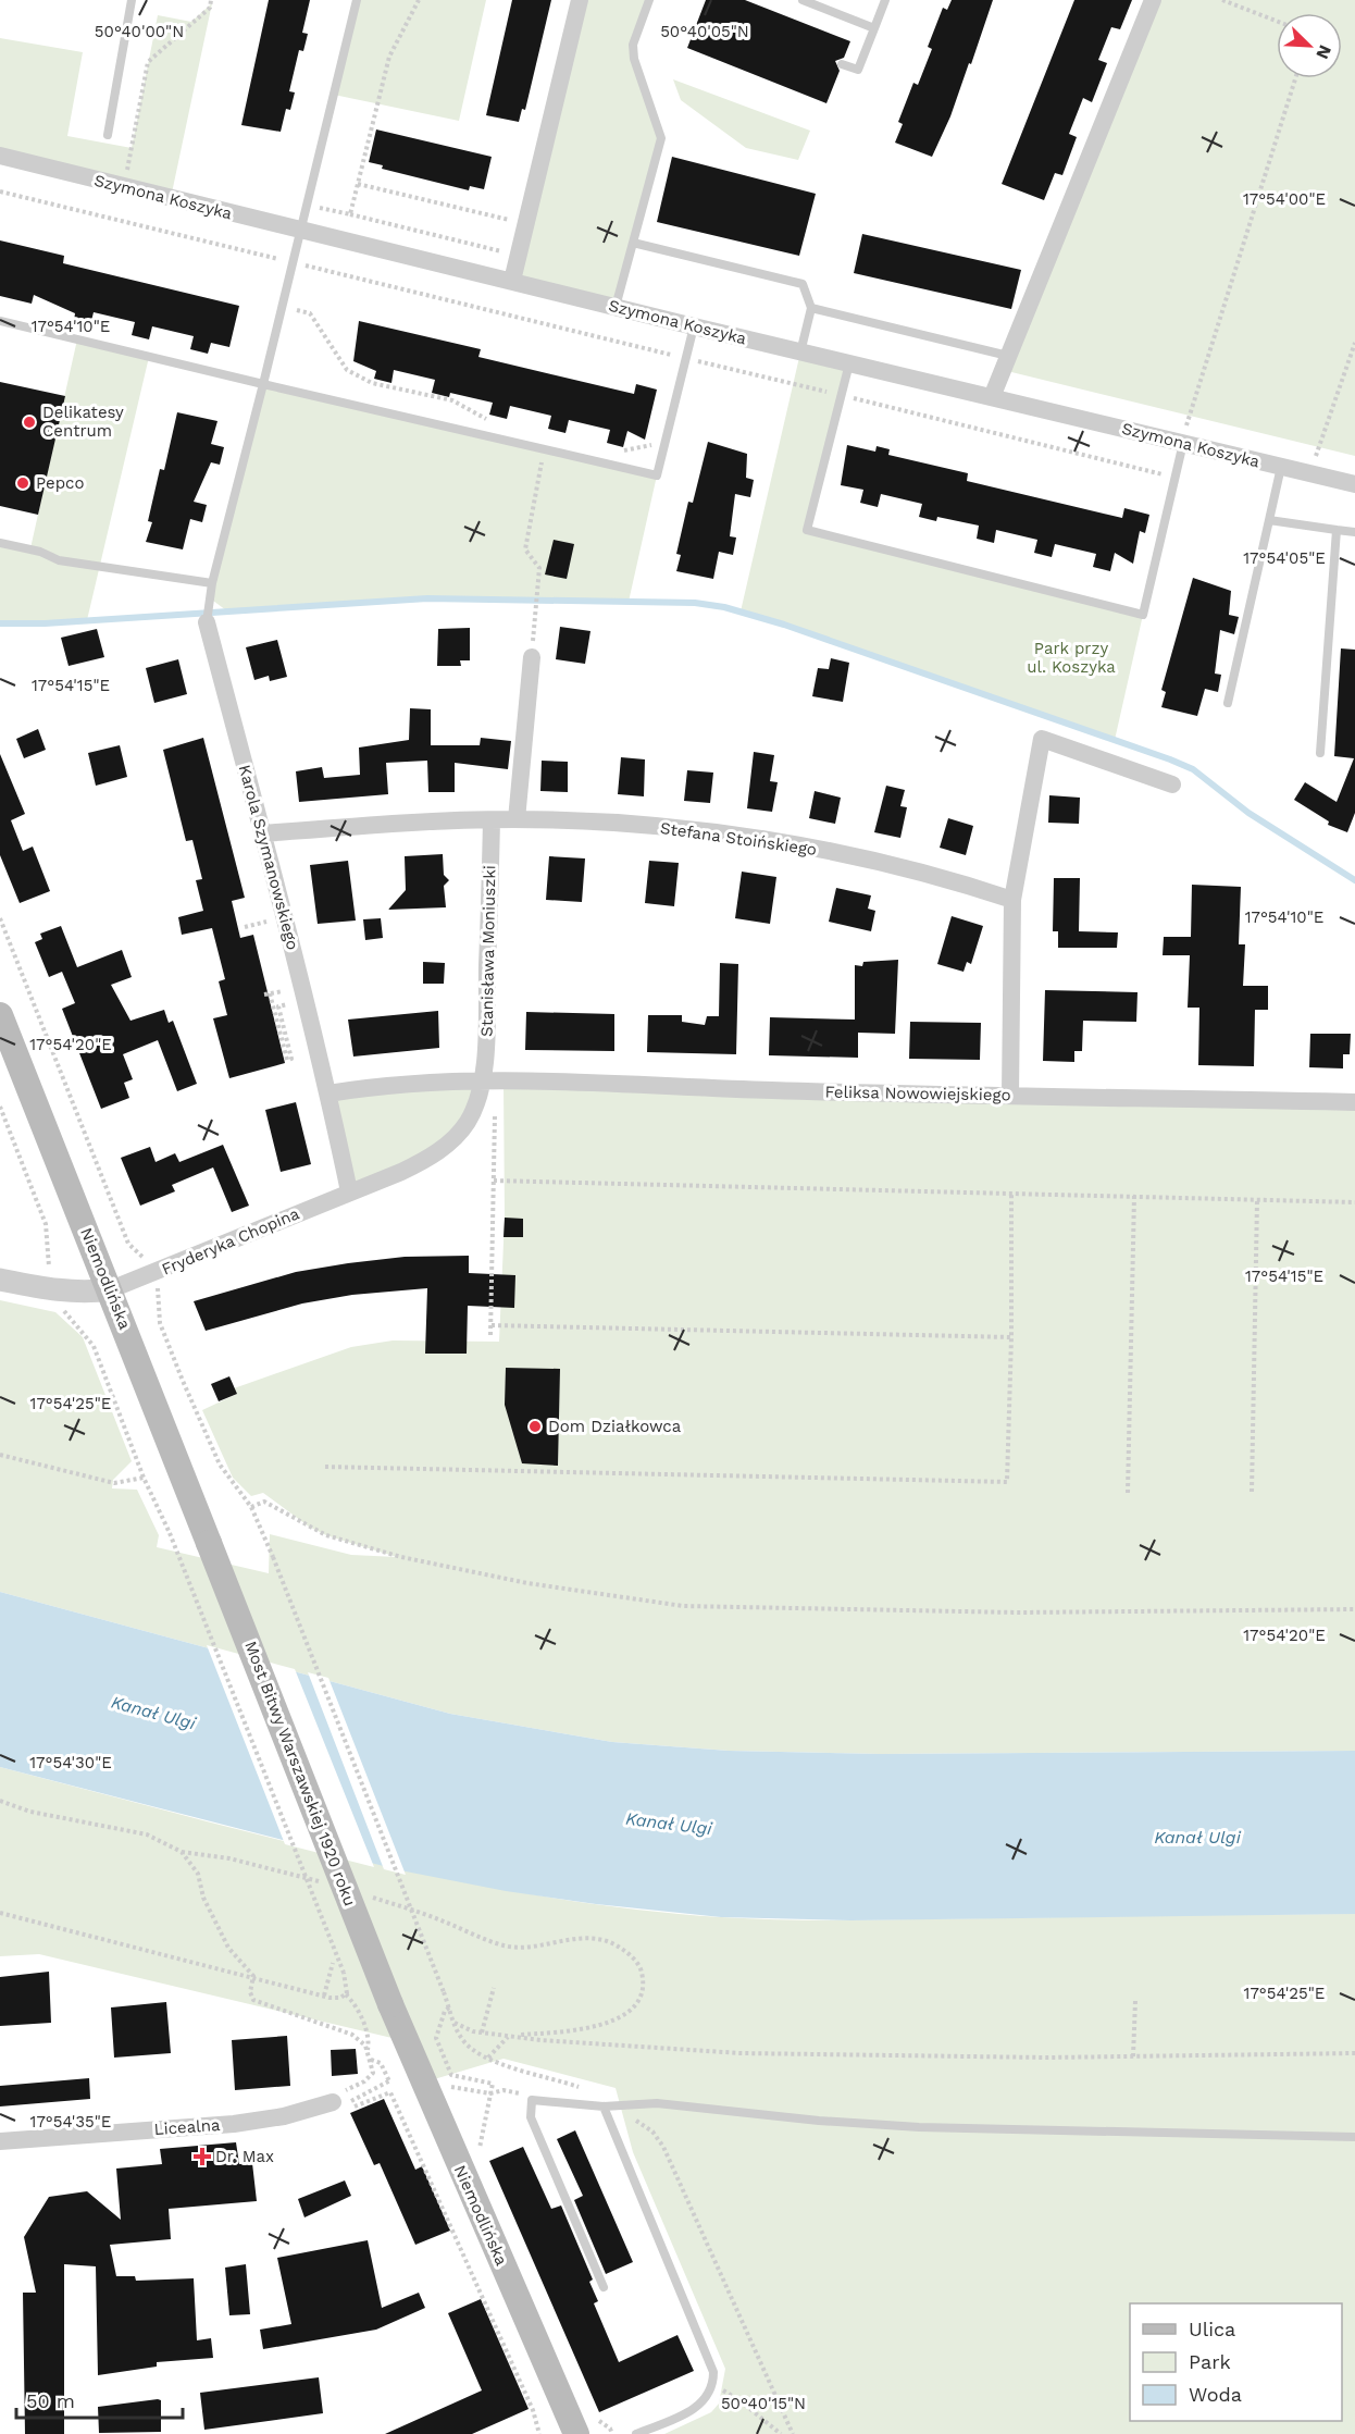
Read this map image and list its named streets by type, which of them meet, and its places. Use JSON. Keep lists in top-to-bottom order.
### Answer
{
  "streets": {
    "main road": ["Niemodlińska", "Most Bitwy Warszawskiej 1920 roku"],
    "street": [
      "Szymona Koszyka",
      "Stefana Stoińskiego",
      "Karola Szymanowskiego",
      "Stanisława Moniuszki",
      "Feliksa Nowowiejskiego",
      "Fryderyka Chopina",
      "Licealna"
    ]
  },
  "crossings": [
    ["Stefana Stoińskiego", "Karola Szymanowskiego"],
    ["Stefana Stoińskiego", "Stanisława Moniuszki"],
    ["Karola Szymanowskiego", "Stanisława Moniuszki"],
    ["Karola Szymanowskiego", "Feliksa Nowowiejskiego"],
    ["Karola Szymanowskiego", "Fryderyka Chopina"],
    ["Stanisława Moniuszki", "Feliksa Nowowiejskiego"],
    ["Stanisława Moniuszki", "Fryderyka Chopina"],
    ["Fryderyka Chopina", "Niemodlińska"],
    ["Niemodlińska", "Most Bitwy Warszawskiej 1920 roku"]
  ],
  "water": ["Kanał Ulgi"],
  "parks": ["Park przy ul. Koszyka"],
  "places": {
    "other": ["Delikatesy Centrum", "Pepco", "Dom Działkowca"],
    "health": ["Dr. Max"]
  },
  "legend": ["Ulica", "Park", "Woda"],
  "scale_bar": "50 m",
  "north": "bottom right",
  "coordinates": [
    "50°40'00\"N",
    "50°40'05\"N",
    "17°54'00\"E",
    "17°54'10\"E",
    "17°54'05\"E",
    "17°54'15\"E",
    "17°54'20\"E",
    "17°54'25\"E",
    "17°54'30\"E",
    "17°54'35\"E",
    "50°40'15\"N"
  ]
}
